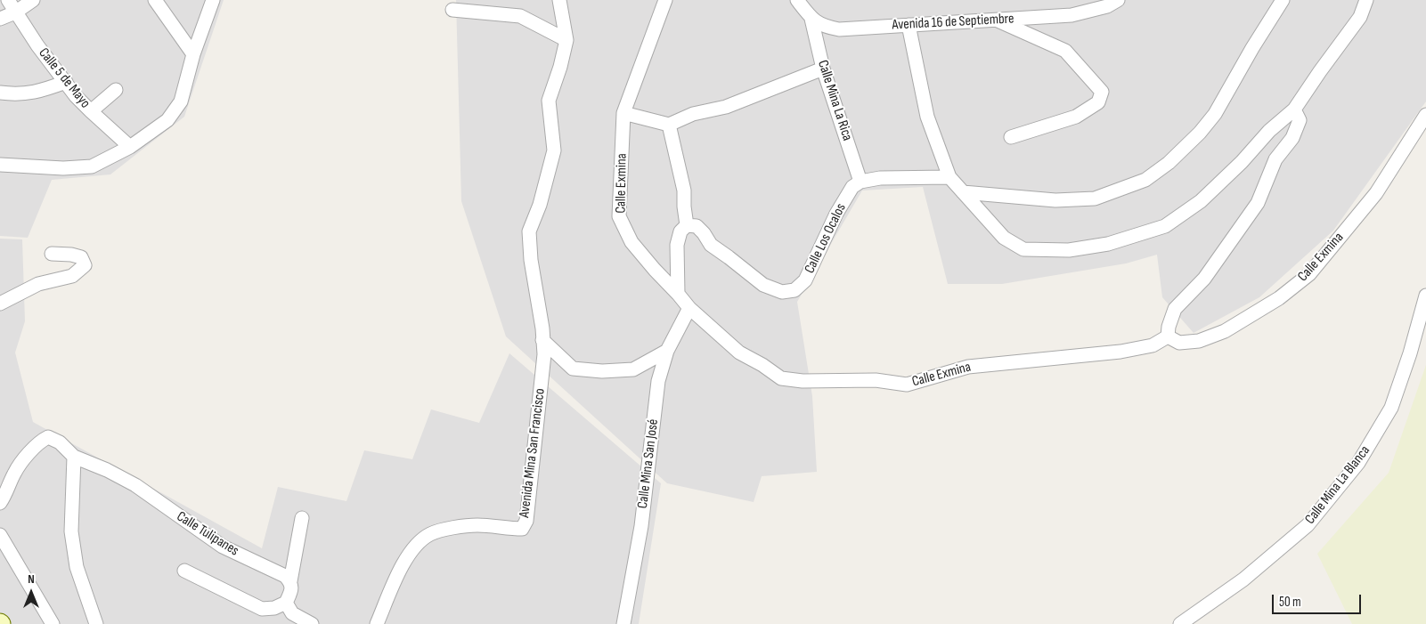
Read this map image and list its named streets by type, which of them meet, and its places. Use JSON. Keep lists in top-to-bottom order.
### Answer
{
  "streets": {
    "street": [
      "Avenida 16 de Septiembre",
      "Calle 5 de Mayo",
      "Calle Mina La Rica",
      "Calle Exmina",
      "Calle Los Ocalos",
      "Avenida Mina San Francisco",
      "Calle Mina San José",
      "Calle Mina La Blanca",
      "Calle Tulipanes"
    ]
  },
  "crossings": [
    ["Avenida 16 de Septiembre", "Calle Mina La Rica"],
    ["Calle Mina La Rica", "Calle Los Ocalos"],
    ["Calle Exmina", "Calle Mina San José"]
  ],
  "scale_bar": "50 m",
  "north": "top"
}
